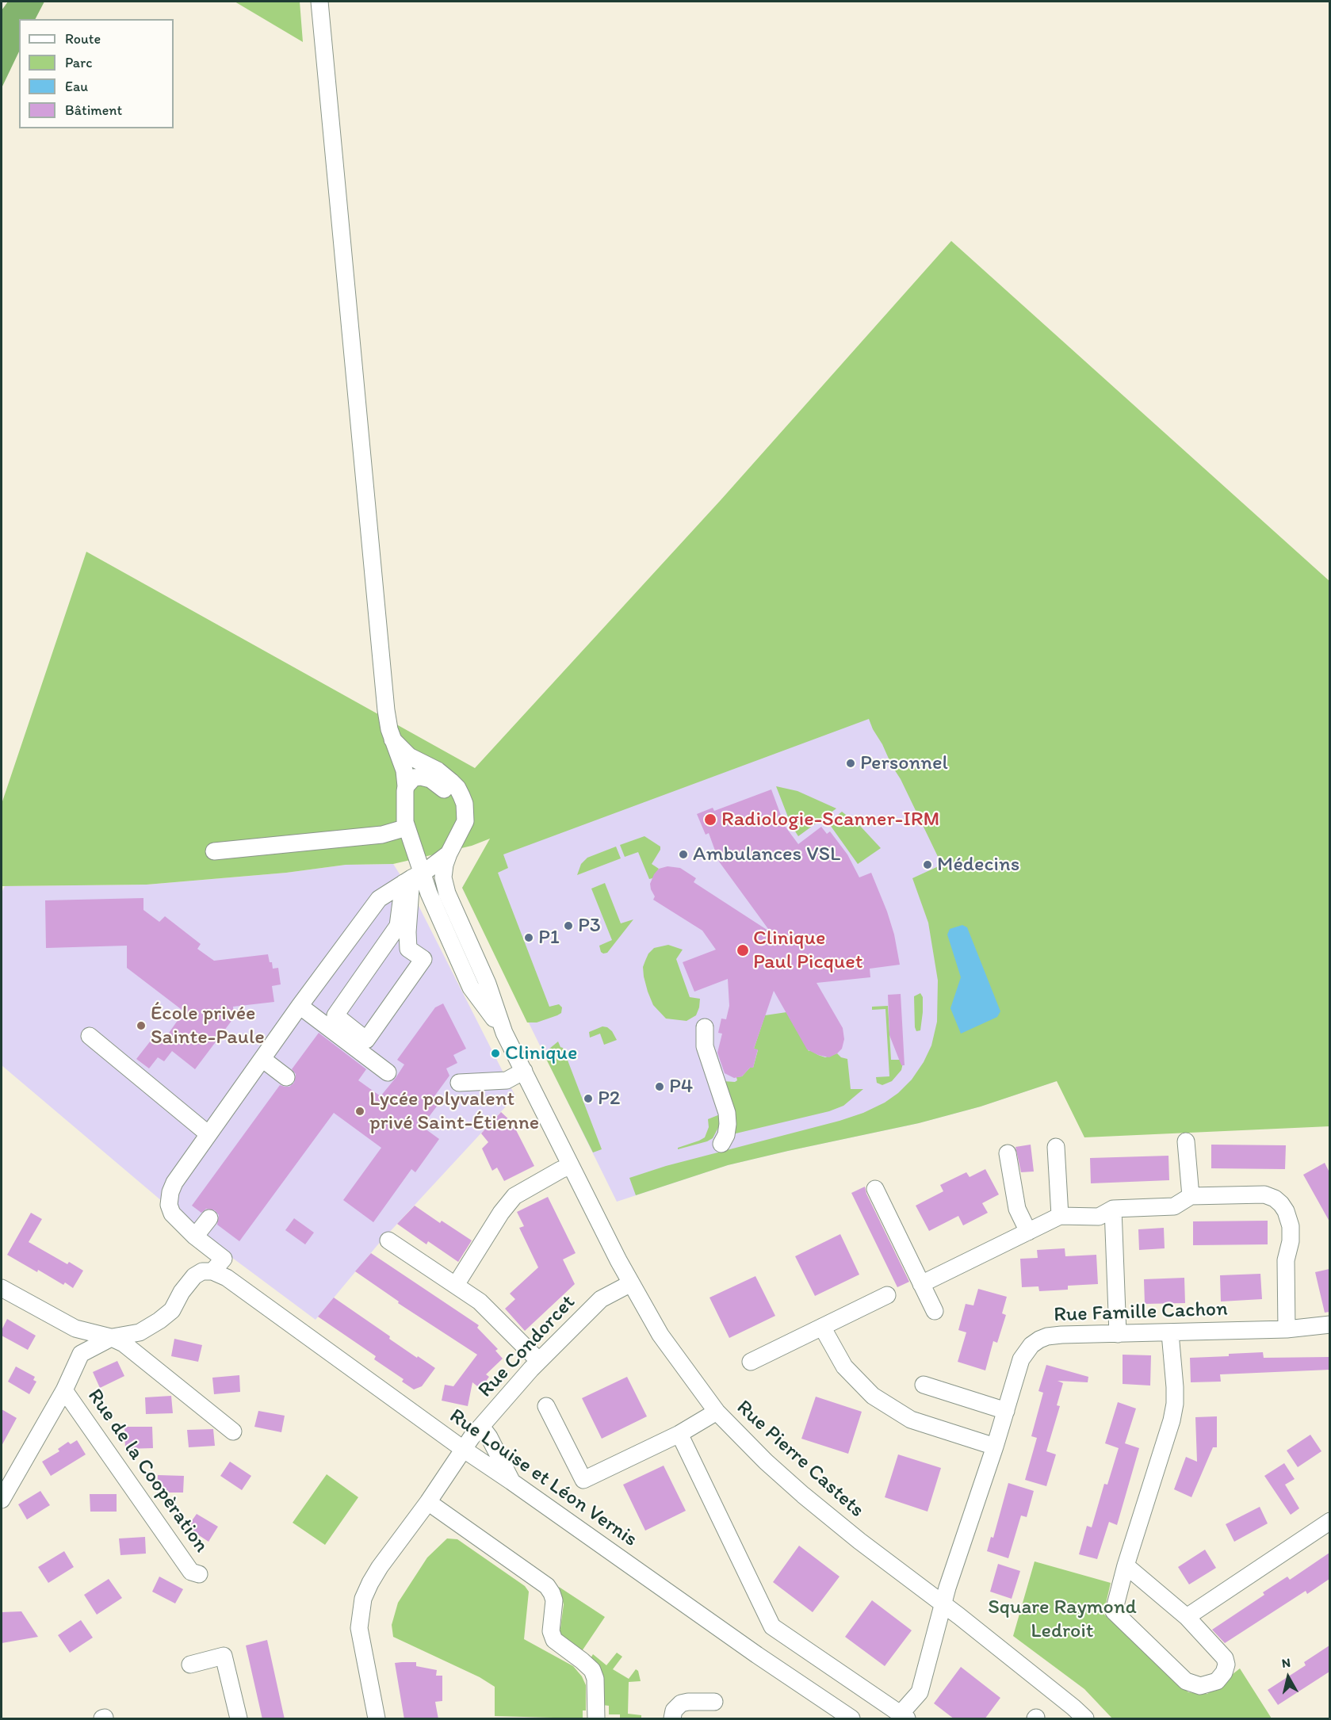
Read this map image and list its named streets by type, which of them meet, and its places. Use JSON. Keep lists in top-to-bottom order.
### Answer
{
  "streets": {
    "street": [
      "Rue Famille Cachon",
      "Rue Condorcet",
      "Rue Pierre Castets",
      "Rue de la Coopèration",
      "Rue Louise et Léon Vernis"
    ]
  },
  "crossings": [
    ["Rue Famille Cachon", "Rue Pierre Castets"],
    ["Rue Condorcet", "Rue Pierre Castets"],
    ["Rue Condorcet", "Rue Louise et Léon Vernis"]
  ],
  "parks": ["Square Raymond Ledroit"],
  "places": [
    "Personnel",
    "Radiologie-Scanner-IRM",
    "Ambulances VSL",
    "Médecins",
    "P3",
    "P1",
    "Clinique Paul Picquet",
    "École privée Sainte-Paule",
    "Clinique",
    "P4",
    "P2",
    "Lycée polyvalent privé Saint-Étienne"
  ],
  "legend": [
    "Route",
    "Parc",
    "Eau",
    "Bâtiment"
  ],
  "north": "top"
}
